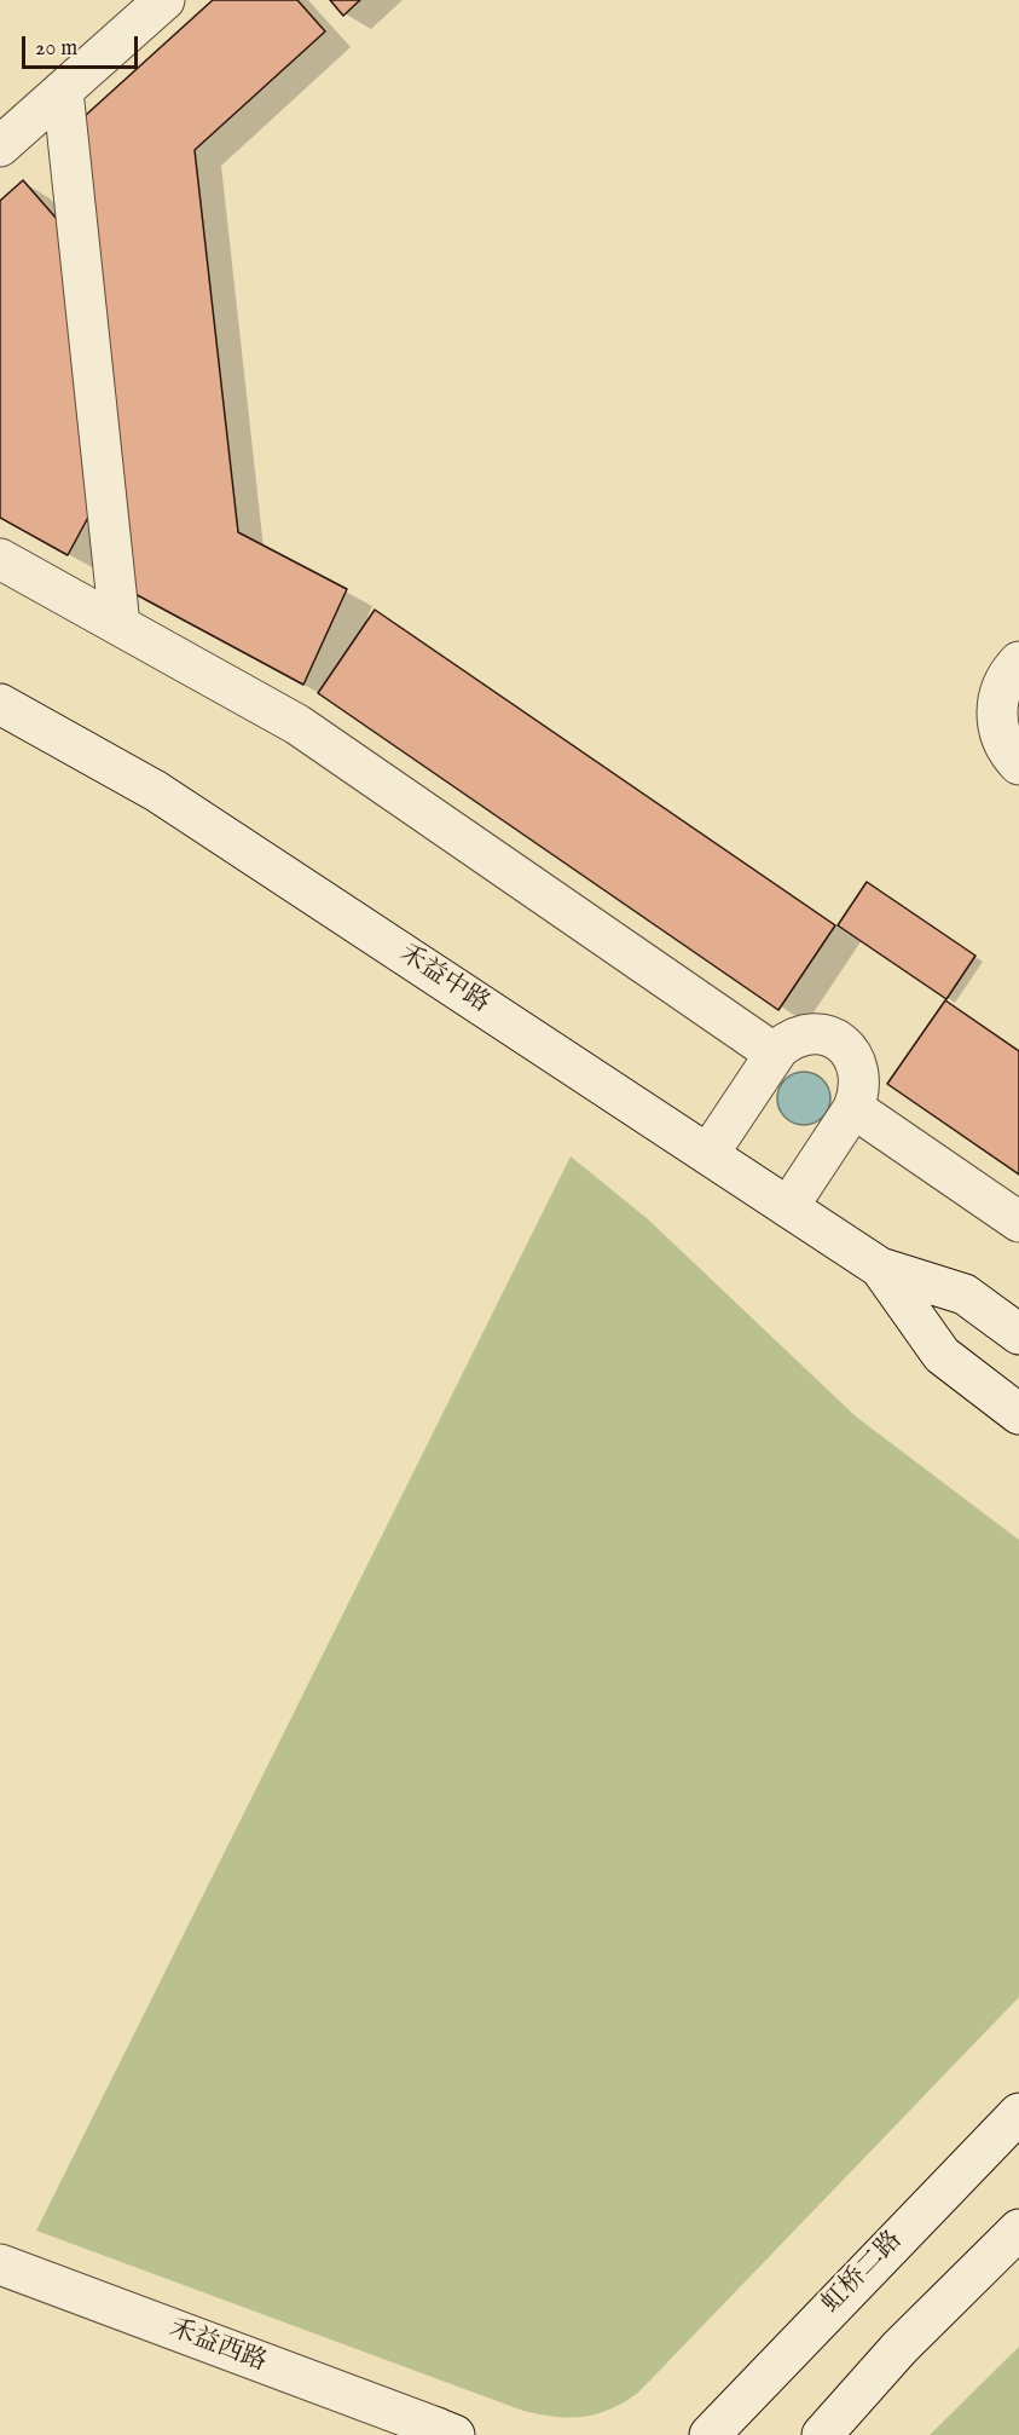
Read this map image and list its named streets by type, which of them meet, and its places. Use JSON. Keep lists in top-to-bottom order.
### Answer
{
  "streets": {
    "street": ["禾益中路", "虹桥二路", "禾益西路"]
  },
  "scale_bar": "20 m"
}
